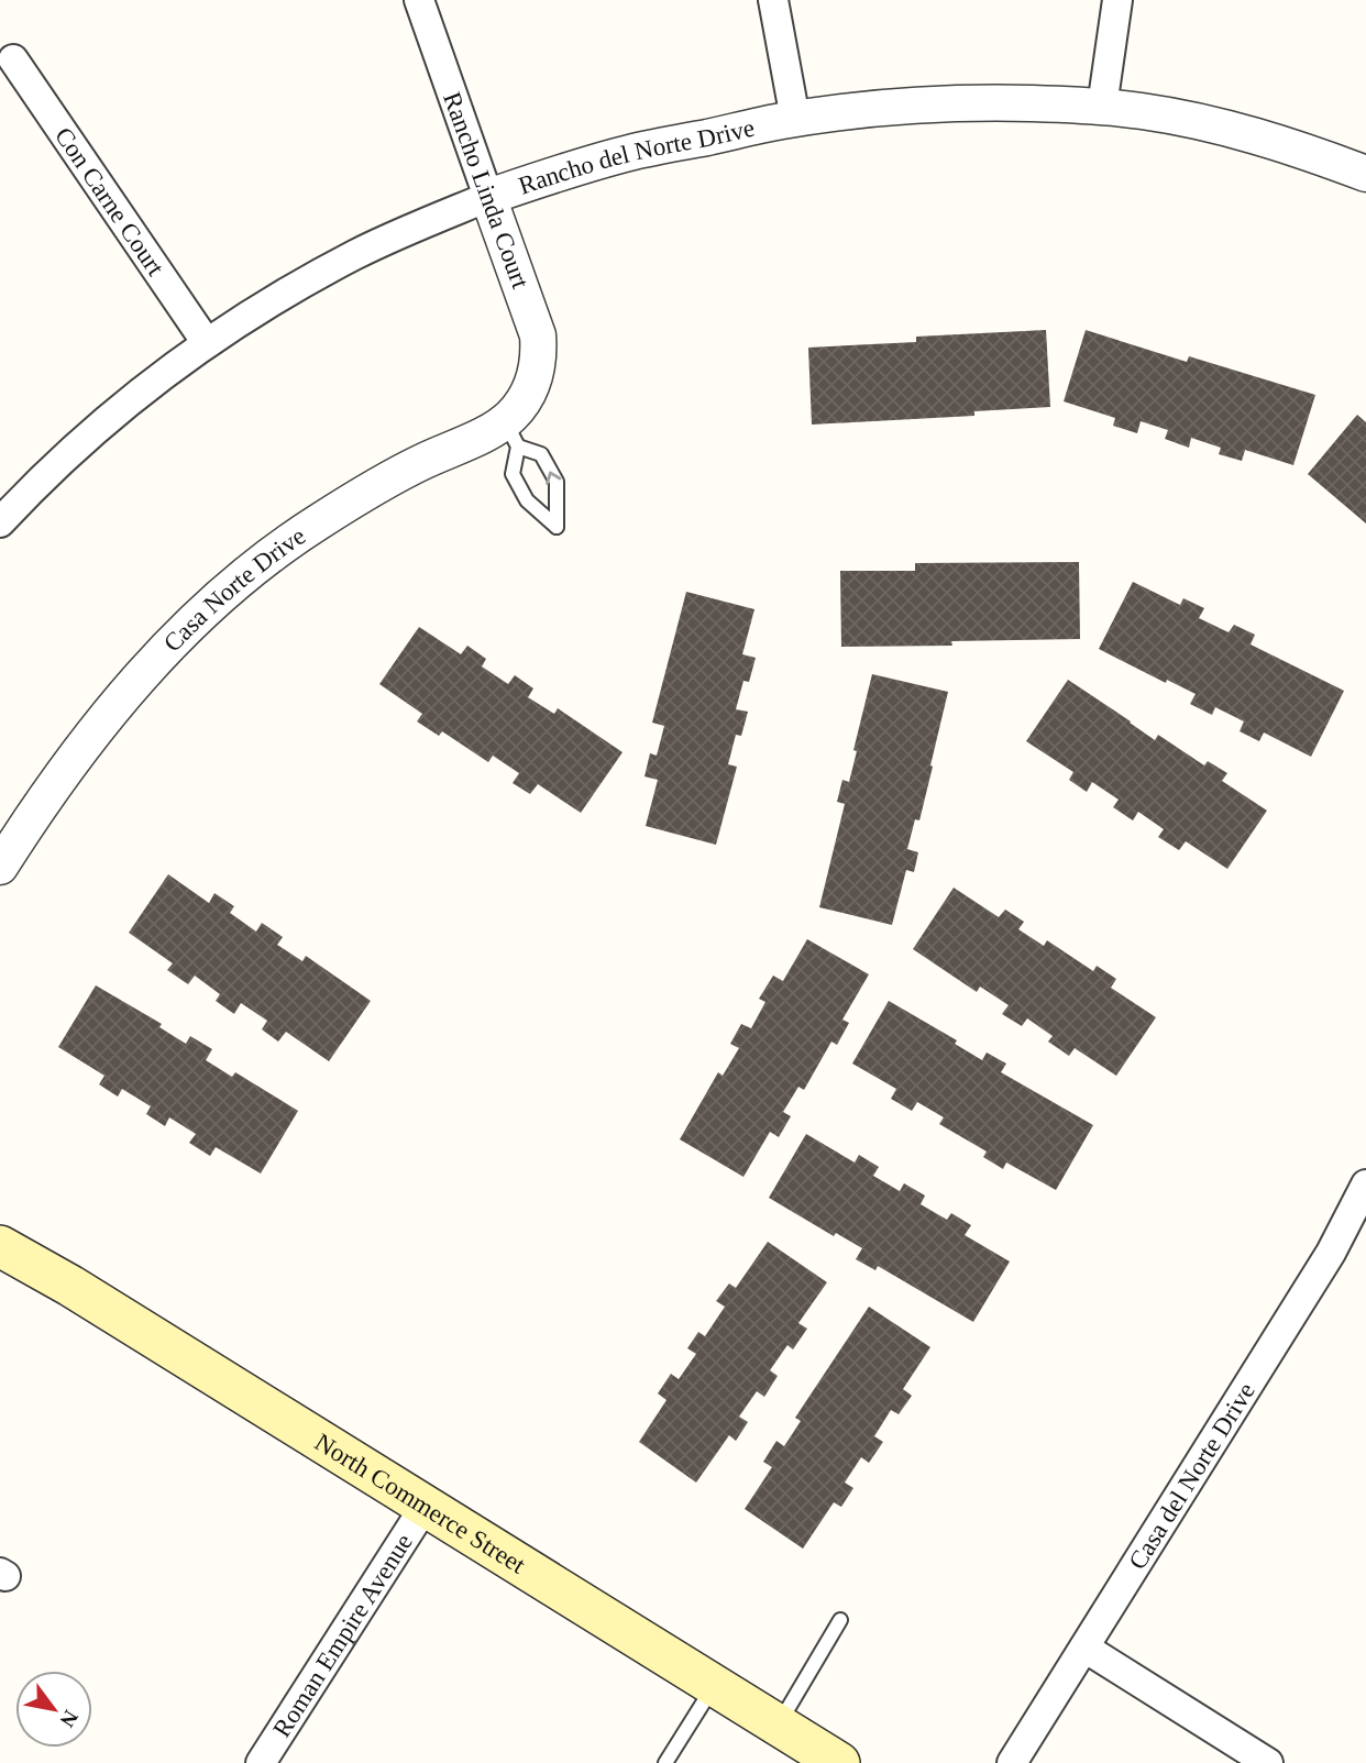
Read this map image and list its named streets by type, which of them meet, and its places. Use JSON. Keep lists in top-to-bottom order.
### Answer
{
  "streets": {
    "main road": ["North Commerce Street"],
    "street": [
      "Rancho del Norte Drive",
      "Rancho Linda Court",
      "Con Carne Court",
      "Casa Norte Drive",
      "Casa del Norte Drive",
      "Roman Empire Avenue"
    ]
  },
  "crossings": [
    ["Rancho del Norte Drive", "Rancho Linda Court"],
    ["Rancho del Norte Drive", "Con Carne Court"],
    ["Rancho Linda Court", "Casa Norte Drive"],
    ["North Commerce Street", "Roman Empire Avenue"]
  ],
  "north": "bottom right"
}
